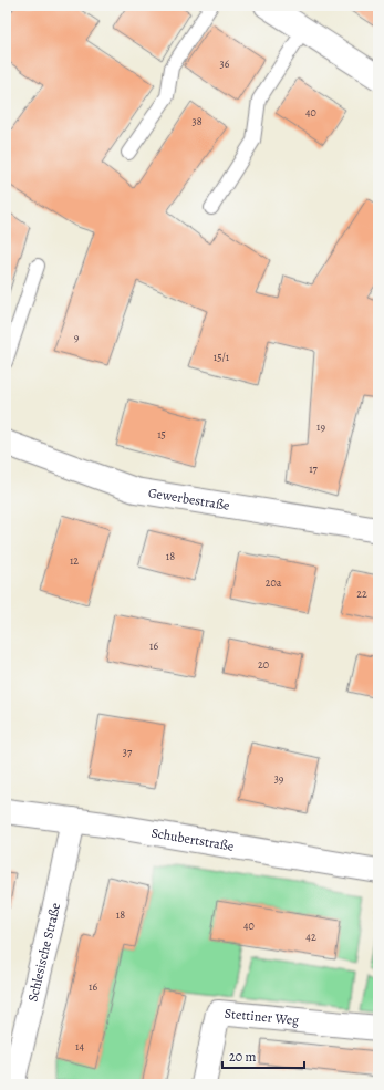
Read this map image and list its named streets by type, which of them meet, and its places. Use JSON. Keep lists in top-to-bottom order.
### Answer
{
  "streets": {
    "street": [
      "Gewerbestraße",
      "Schubertstraße",
      "Schlesische Straße",
      "Stettiner Weg"
    ]
  },
  "crossings": [
    ["Schubertstraße", "Schlesische Straße"]
  ],
  "house_numbers": [
    "36",
    "40",
    "38",
    "9",
    "15/1",
    "19",
    "15",
    "17",
    "18",
    "12",
    "20a",
    "22",
    "16",
    "20",
    "37",
    "39",
    "18",
    "40",
    "42",
    "16",
    "14"
  ],
  "scale_bar": "20 m"
}
